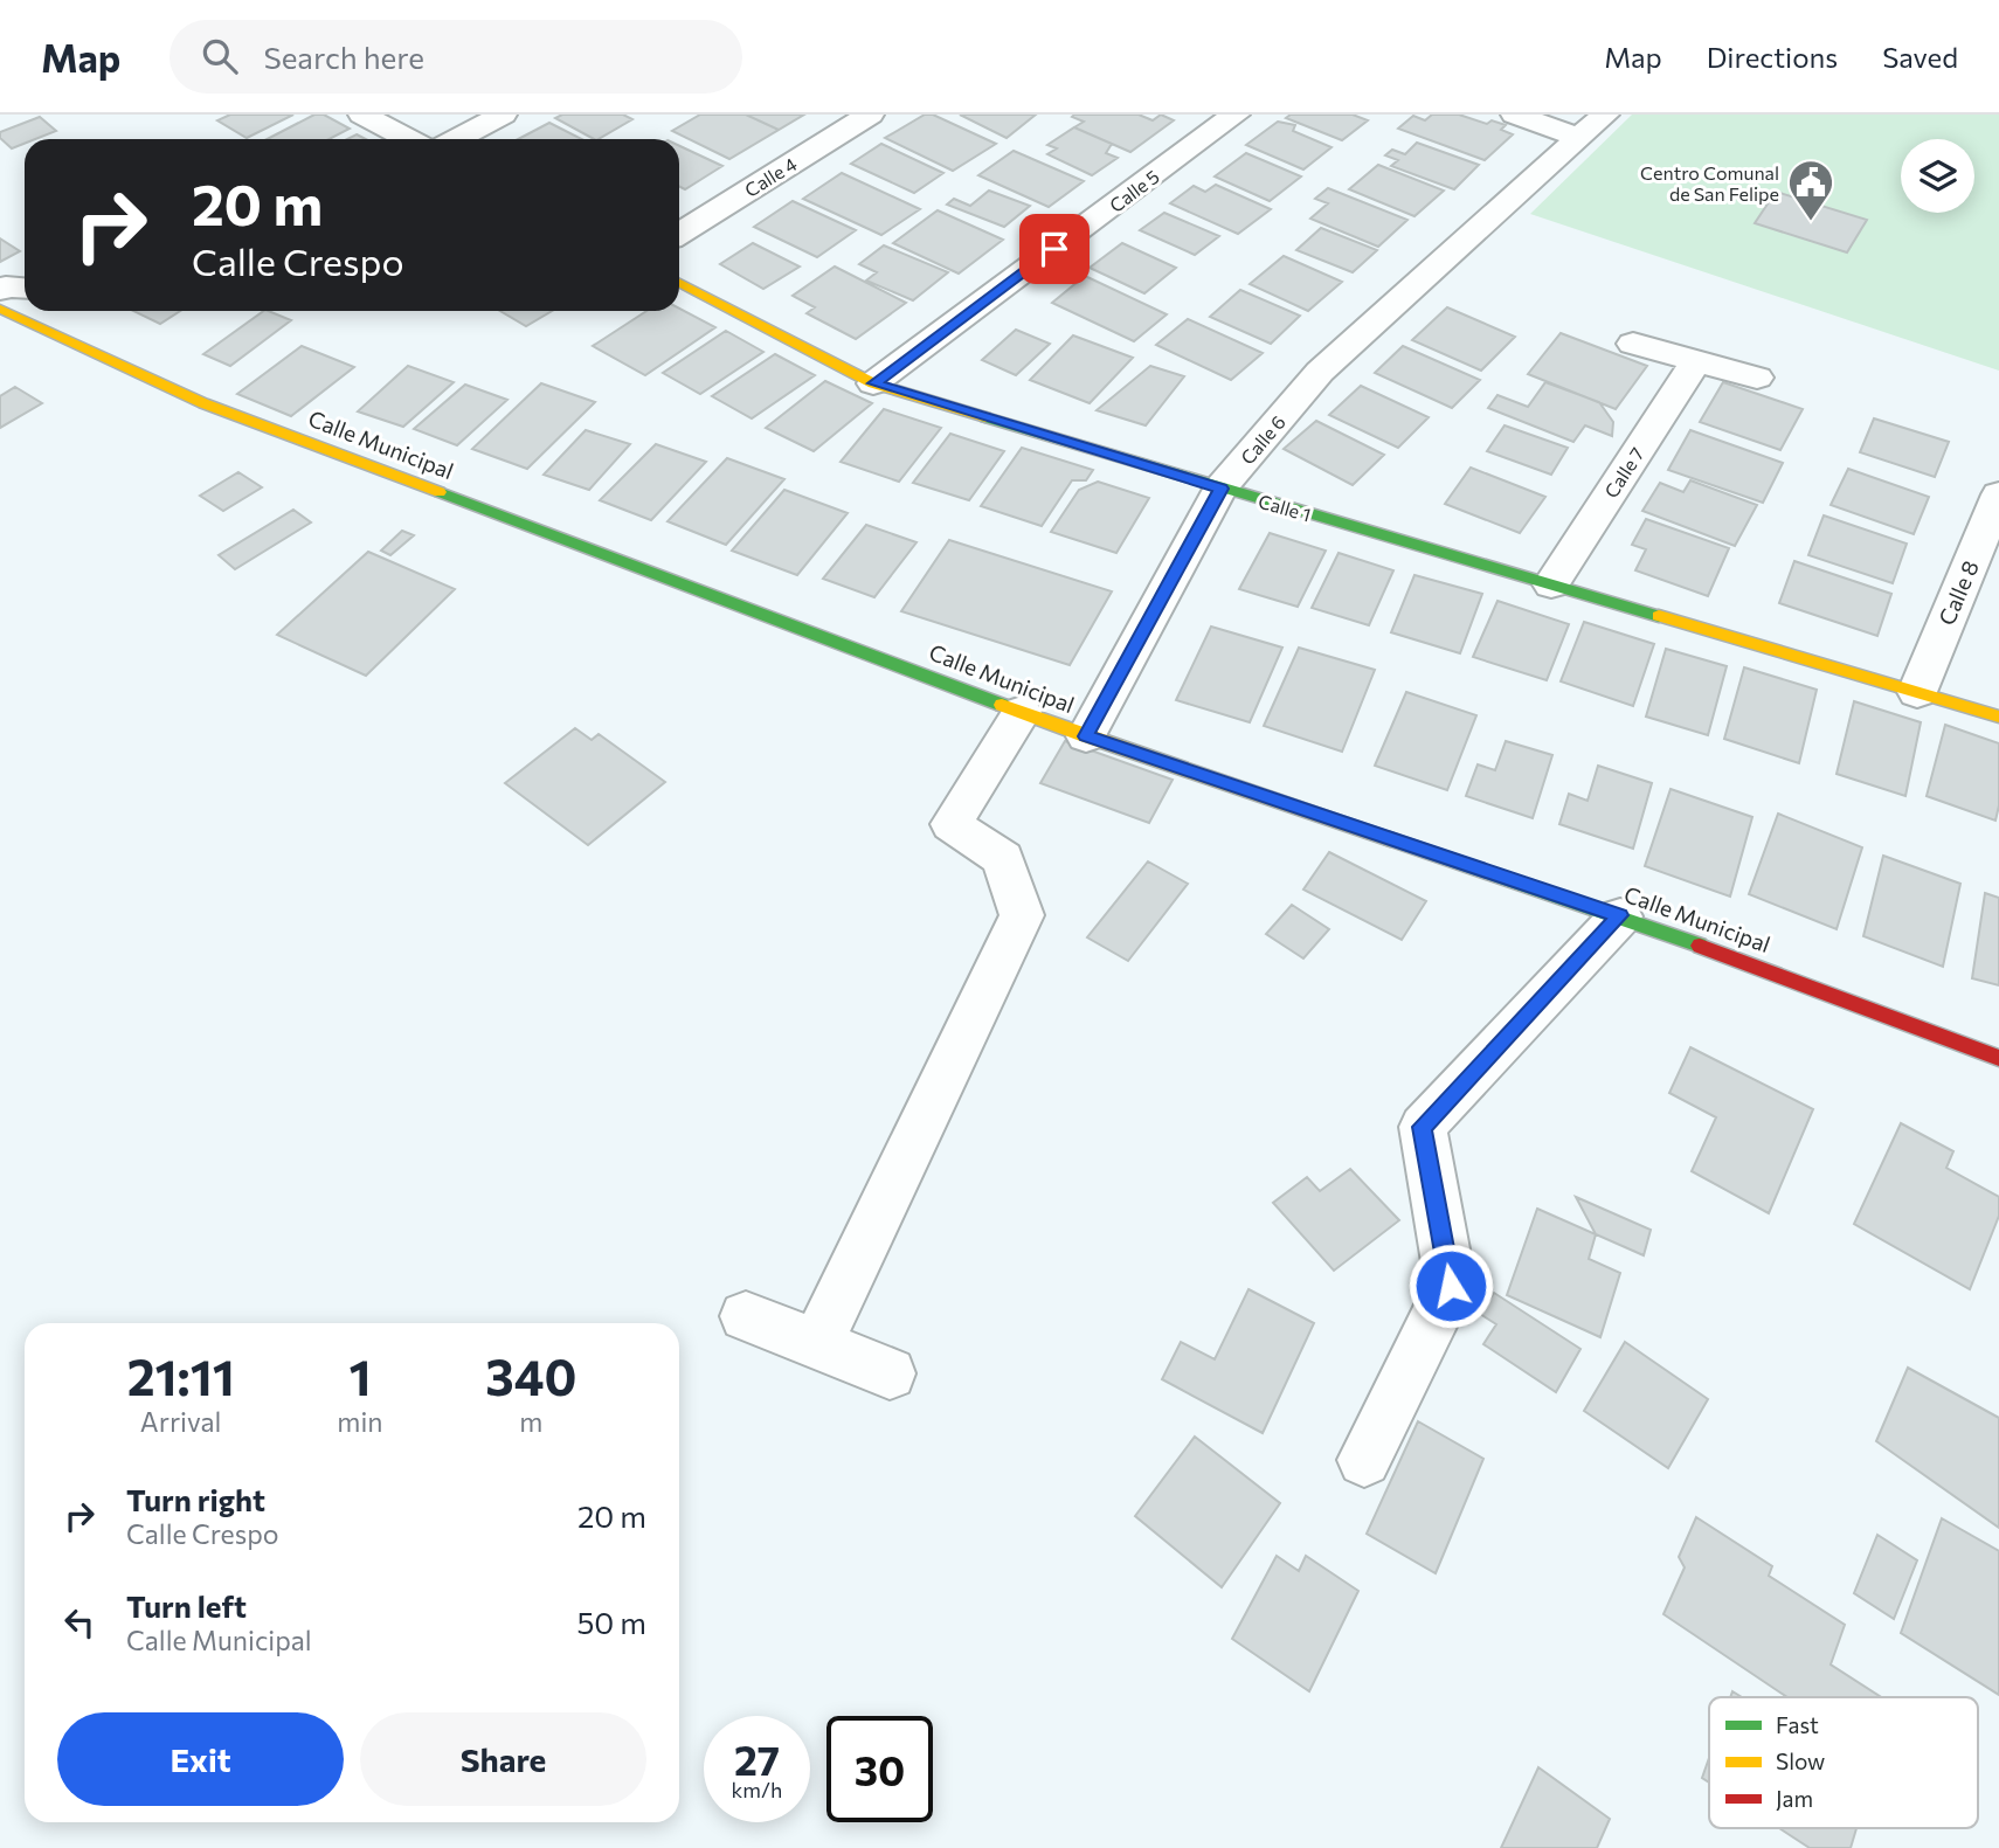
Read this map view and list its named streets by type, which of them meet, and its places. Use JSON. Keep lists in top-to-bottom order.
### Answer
{
  "streets": {
    "street": [
      "Calle 4",
      "Calle 5",
      "Calle 6",
      "Calle Municipal",
      "Calle 7",
      "Calle 1",
      "Calle 8"
    ]
  },
  "crossings": [
    ["Calle 5", "Calle 1"],
    ["Calle 6", "Calle Municipal"],
    ["Calle 6", "Calle 1"],
    ["Calle 7", "Calle 1"],
    ["Calle 1", "Calle 8"]
  ],
  "places": {
    "public building": ["Centro Comunal de San Felipe"]
  },
  "legend": ["Fast", "Slow", "Jam"],
  "page": {
    "header": "Map",
    "search": "Search here",
    "nav": ["Map", "Directions", "Saved"],
    "turn": ["20 m", "Calle Crespo"],
    "eta": [
      "21:11",
      "Arrival",
      "1",
      "min",
      "340",
      "m"
    ],
    "list": [
      {
        "name": "Turn right",
        "note": "Calle Crespo",
        "value": "20 m"
      },
      {
        "name": "Turn left",
        "note": "Calle Municipal",
        "value": "50 m"
      }
    ],
    "buttons": ["Exit", "Share"],
    "speed": "27 km/h",
    "limit": "30"
  }
}
